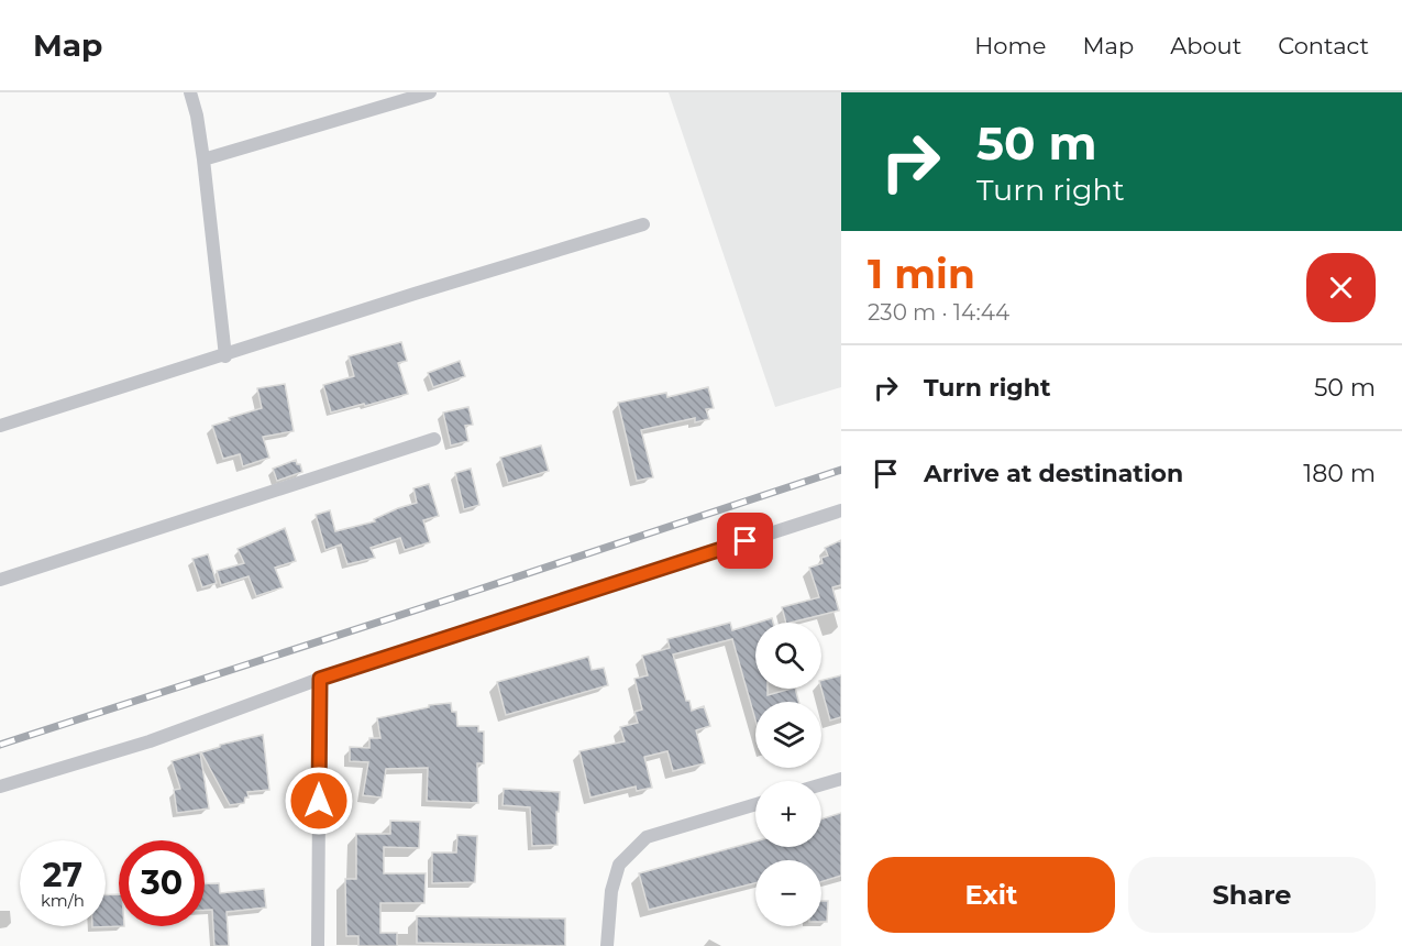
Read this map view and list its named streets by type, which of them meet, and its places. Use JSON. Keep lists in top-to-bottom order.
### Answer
{
  "page": {
    "header": "Map",
    "nav": [
      "Home",
      "Map",
      "About",
      "Contact"
    ],
    "turn": ["50 m", "Turn right"],
    "heading": ["1 min", "230 m · 14:44"],
    "list": [
      {
        "name": "Turn right",
        "value": "50 m"
      },
      {
        "name": "Arrive at destination",
        "value": "180 m"
      }
    ],
    "map_buttons": ["+", "−"],
    "speed": "27 km/h",
    "limit": "30",
    "buttons": ["Exit", "Share"]
  }
}
